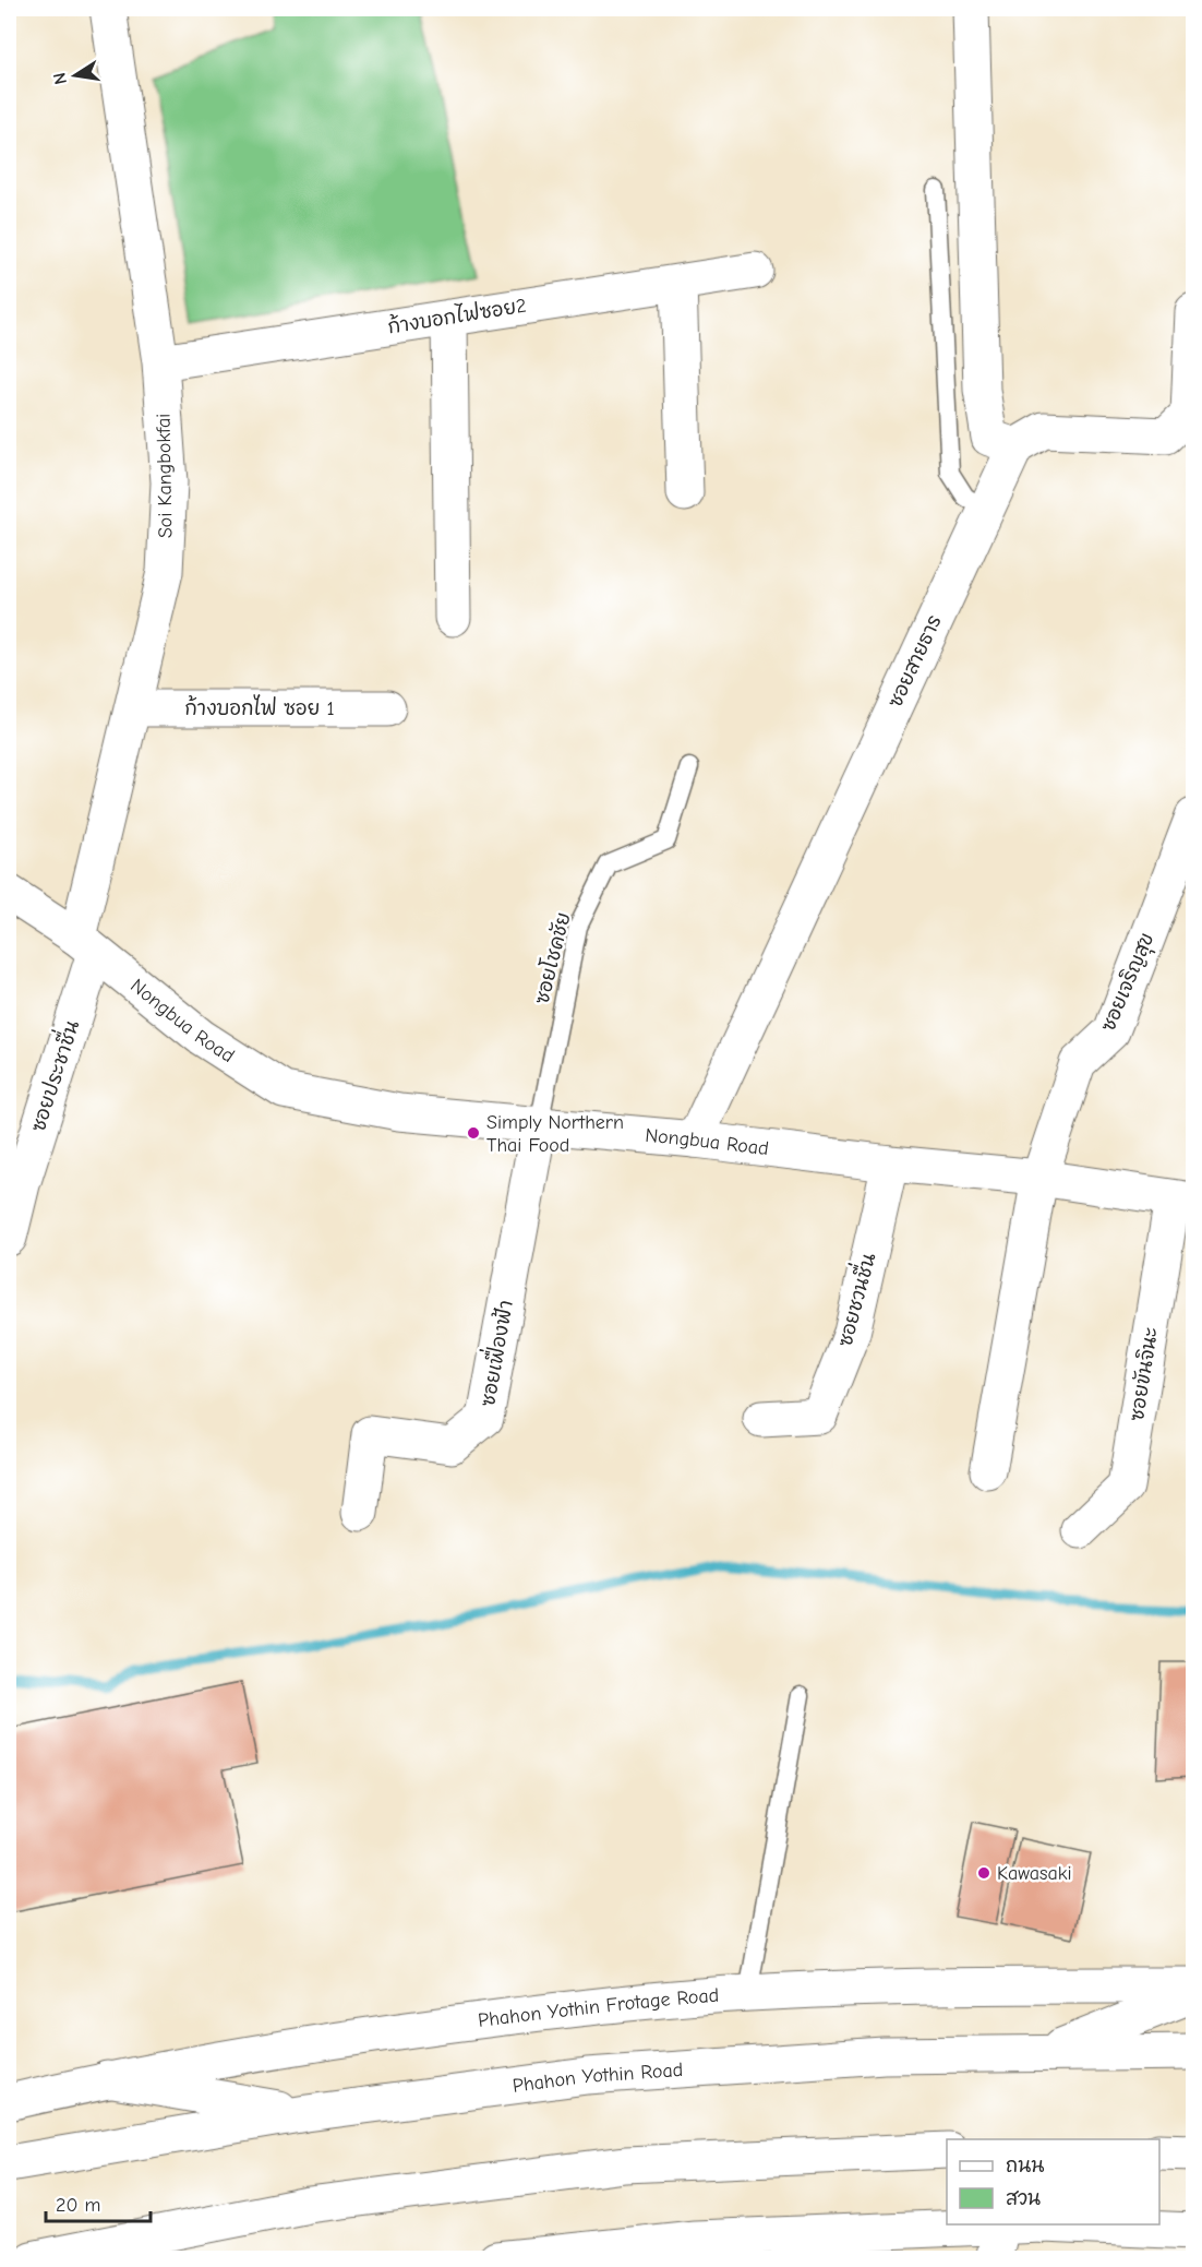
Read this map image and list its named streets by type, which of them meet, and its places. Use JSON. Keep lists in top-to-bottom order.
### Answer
{
  "streets": {
    "street": [
      "ก้างบอกไฟซอย2",
      "Soi Kangbokfai",
      "ซอยสายธาร",
      "ก้างบอกไฟ ซอย 1",
      "ซอยเจริญสุข",
      "Nongbua Road",
      "ซอยประชาชื่น",
      "ซอยชวนชื่น",
      "ซอยเฟื่องฟ้า",
      "ซอยขันจินะ",
      "Phahon Yothin Frotage Road",
      "Phahon Yothin Road"
    ],
    "lane": ["ซอยโชคชัย"]
  },
  "crossings": [
    ["ก้างบอกไฟซอย2", "Soi Kangbokfai"],
    ["Soi Kangbokfai", "ก้างบอกไฟ ซอย 1"],
    ["Soi Kangbokfai", "Nongbua Road"],
    ["Soi Kangbokfai", "ซอยประชาชื่น"],
    ["ซอยสายธาร", "Nongbua Road"],
    ["ซอยโชคชัย", "Nongbua Road"],
    ["ซอยโชคชัย", "ซอยเฟื่องฟ้า"],
    ["ซอยเจริญสุข", "Nongbua Road"],
    ["Nongbua Road", "ซอยประชาชื่น"],
    ["Nongbua Road", "ซอยชวนชื่น"],
    ["Nongbua Road", "ซอยเฟื่องฟ้า"],
    ["Nongbua Road", "ซอยขันจินะ"]
  ],
  "places": ["Simply Northern Thai Food", "Kawasaki"],
  "legend": ["ถนน", "สวน"],
  "scale_bar": "20 m",
  "north": "left"
}
